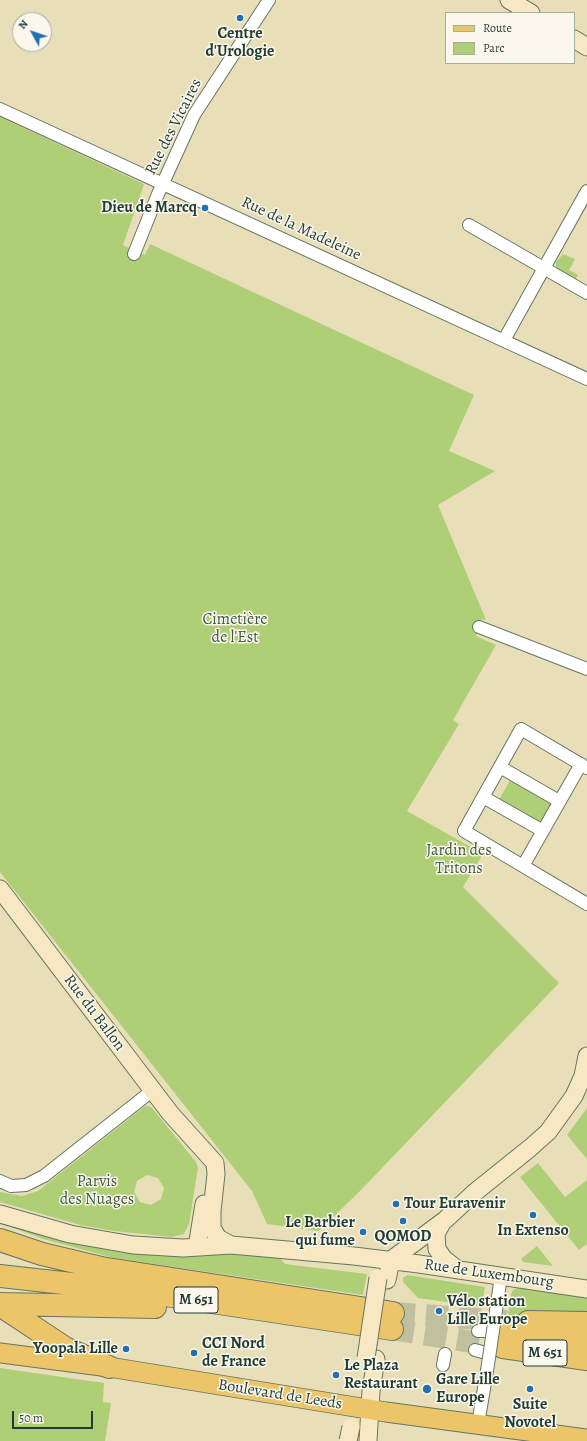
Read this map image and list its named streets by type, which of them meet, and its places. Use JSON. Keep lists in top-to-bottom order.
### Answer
{
  "streets": {
    "highway": ["M 651"],
    "main road": ["Boulevard de Leeds"],
    "street": [
      "Rue des Vicaires",
      "Rue de la Madeleine",
      "Rue du Ballon",
      "Rue de Luxembourg"
    ]
  },
  "crossings": [
    ["Rue des Vicaires", "Rue de la Madeleine"],
    ["Rue du Ballon", "Rue de Luxembourg"]
  ],
  "parks": ["Cimetière de l'Est", "Jardin des Tritons", "Parvis des Nuages"],
  "places": [
    "Centre d'Urologie",
    "Dieu de Marcq",
    "Tour Euravenir",
    "In Extenso",
    "QOMOD",
    "Le Barbier qui fume",
    "Vélo station Lille Europe",
    "Yoopala Lille",
    "CCI Nord de France",
    "Le Plaza Restaurant",
    "Gare Lille Europe",
    "Suite Novotel"
  ],
  "legend": ["Route", "Parc"],
  "scale_bar": "50 m",
  "north": "top left"
}
